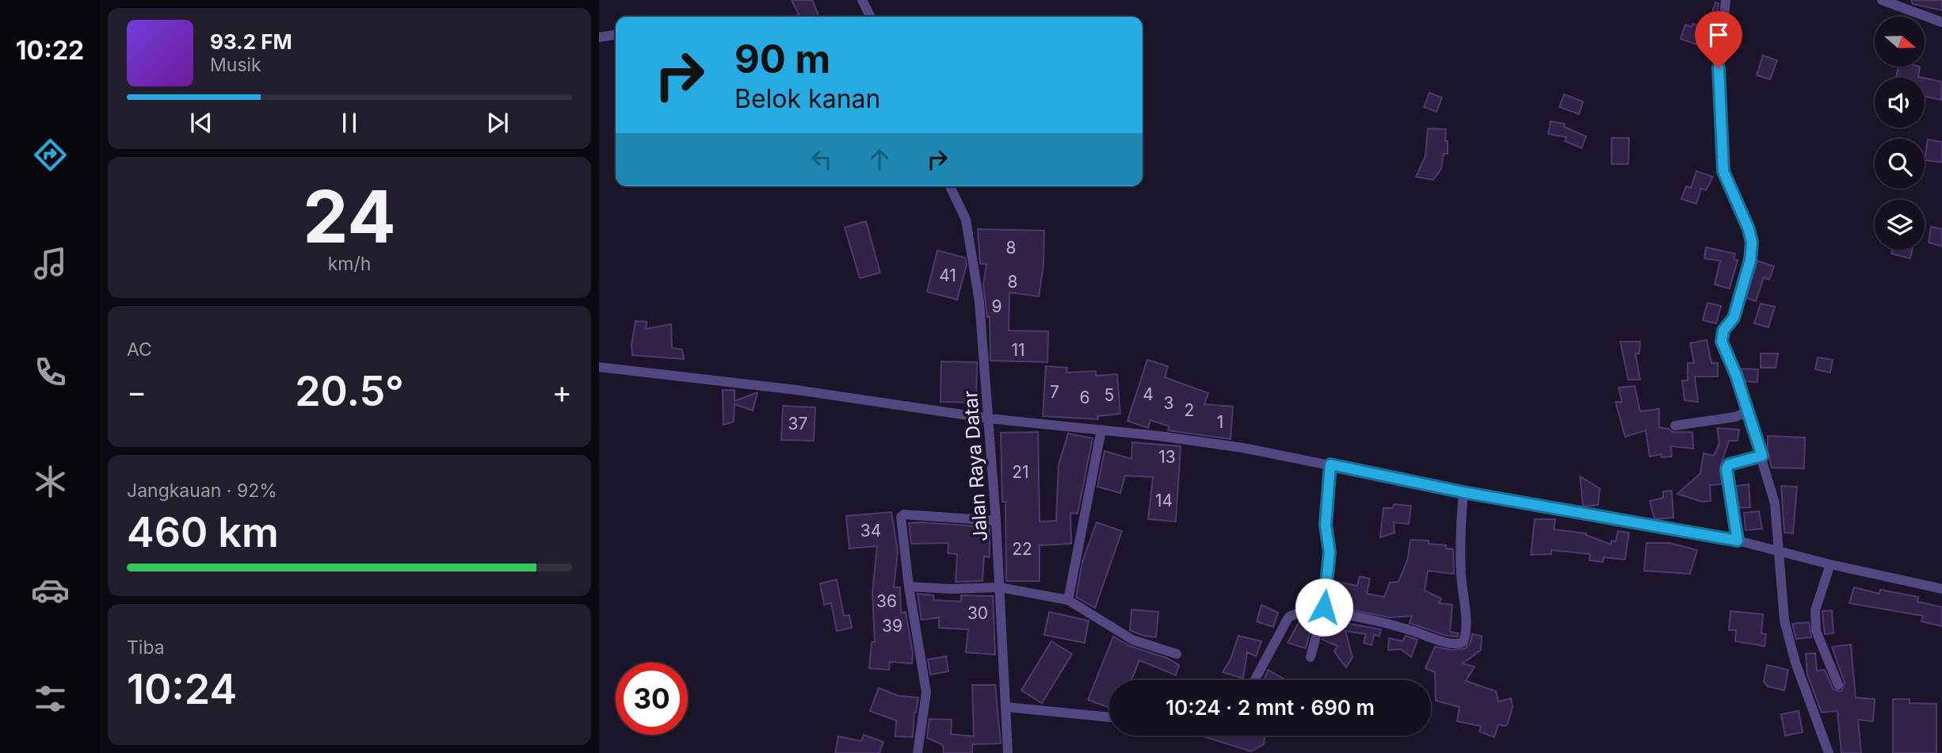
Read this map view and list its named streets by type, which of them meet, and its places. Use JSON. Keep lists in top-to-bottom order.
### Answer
{
  "streets": {
    "street": ["Jalan Raya Datar"]
  },
  "house_numbers": [
    "8",
    "41",
    "8",
    "9",
    "11",
    "7",
    "4",
    "5",
    "6",
    "3",
    "2",
    "1",
    "37",
    "13",
    "21",
    "14",
    "34",
    "22",
    "36",
    "30",
    "39"
  ],
  "north": "right",
  "page": {
    "tabs": "10:22",
    "turn": ["90 m", "Belok kanan"],
    "song": ["93.2 FM", "Musik"],
    "tile": [
      ["24", "km/h"],
      "AC",
      ["Jangkauan · 92%", "460 km"],
      ["Tiba", "10:24"]
    ],
    "heat": ["−", "20.5°", "+"],
    "limit": "30",
    "trip": "10:24 · 2 mnt · 690 m"
  }
}
